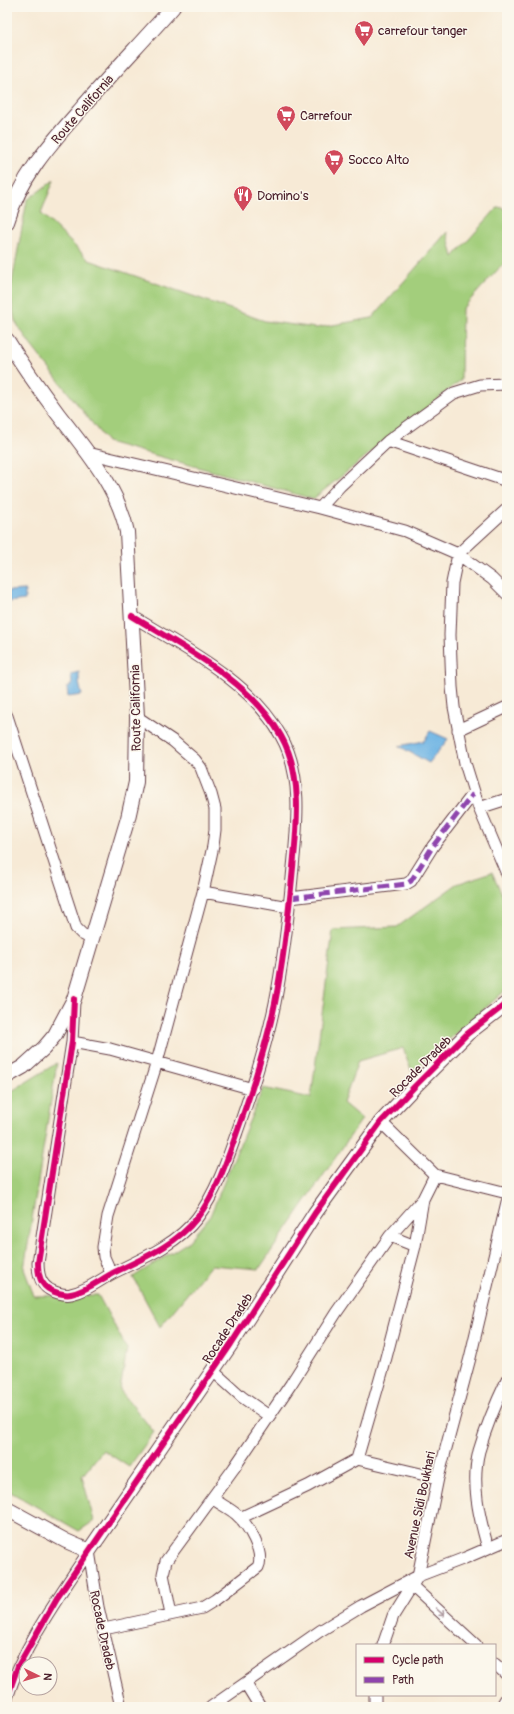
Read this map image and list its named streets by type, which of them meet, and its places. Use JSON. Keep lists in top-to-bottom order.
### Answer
{
  "streets": {
    "street": ["Route California", "Rocade Dradeb", "Avenue Sidi Boukhari"]
  },
  "places": {
    "supermarket": ["carrefour tanger", "Carrefour", "Socco Alto"],
    "restaurant": ["Domino's"]
  },
  "legend": ["Cycle path", "Path"],
  "north": "right"
}
